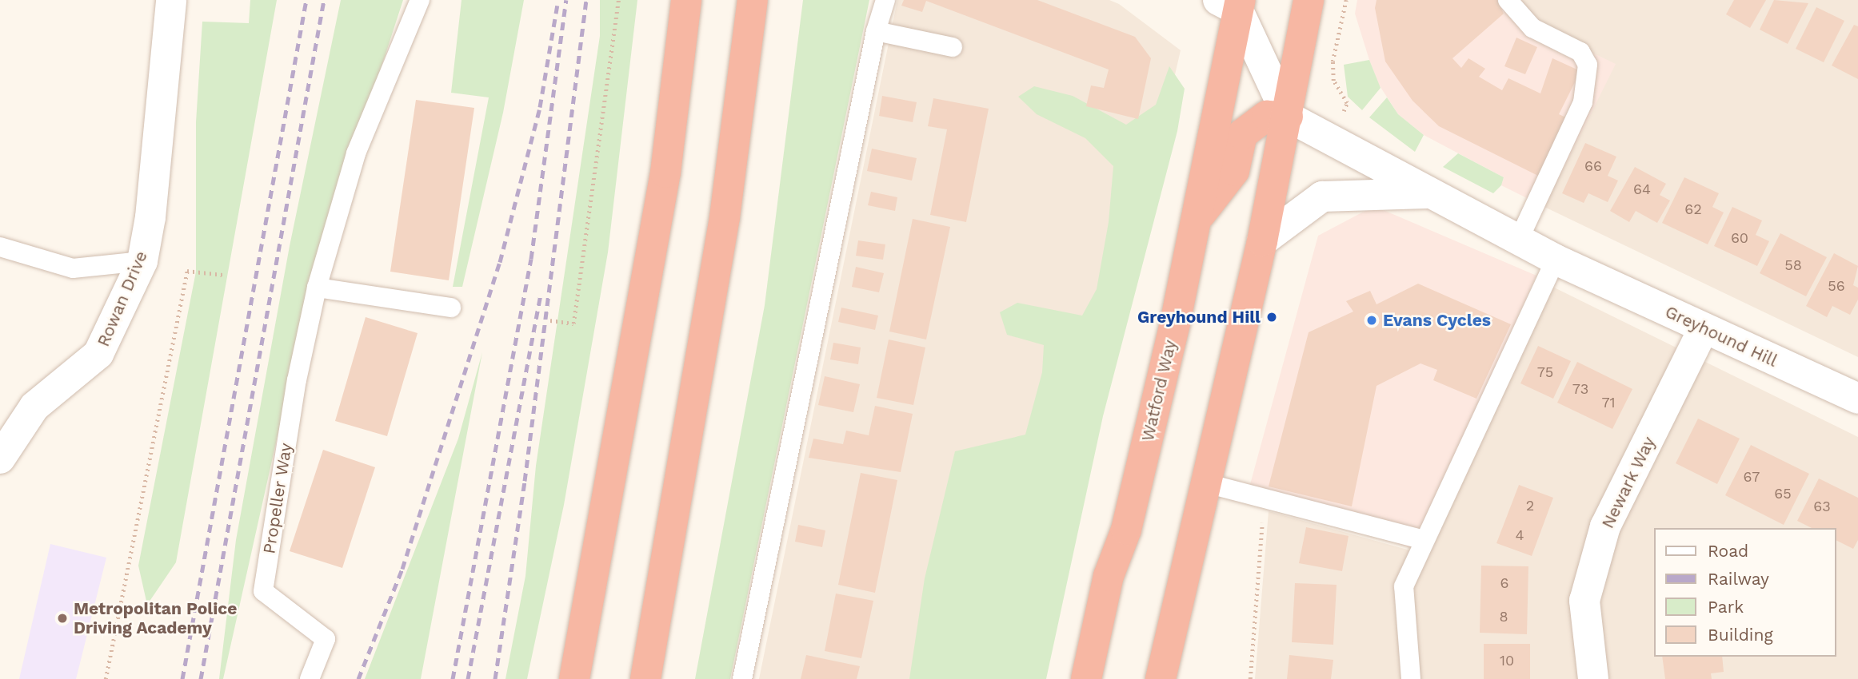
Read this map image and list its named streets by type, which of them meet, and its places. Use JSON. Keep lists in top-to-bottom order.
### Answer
{
  "streets": {
    "highway": ["Watford Way"],
    "street": ["Rowan Drive", "Greyhound Hill", "Newark Way"],
    "lane": ["Propeller Way"]
  },
  "crossings": [
    ["Greyhound Hill", "Newark Way"]
  ],
  "places": ["Greyhound Hill", "Evans Cycles", "Metropolitan Police Driving Academy"],
  "house_numbers": [
    "66",
    "64",
    "62",
    "60",
    "58",
    "56",
    "75",
    "73",
    "71",
    "67",
    "65",
    "2",
    "63",
    "4",
    "6",
    "8",
    "10"
  ],
  "legend": [
    "Road",
    "Railway",
    "Park",
    "Building"
  ]
}
